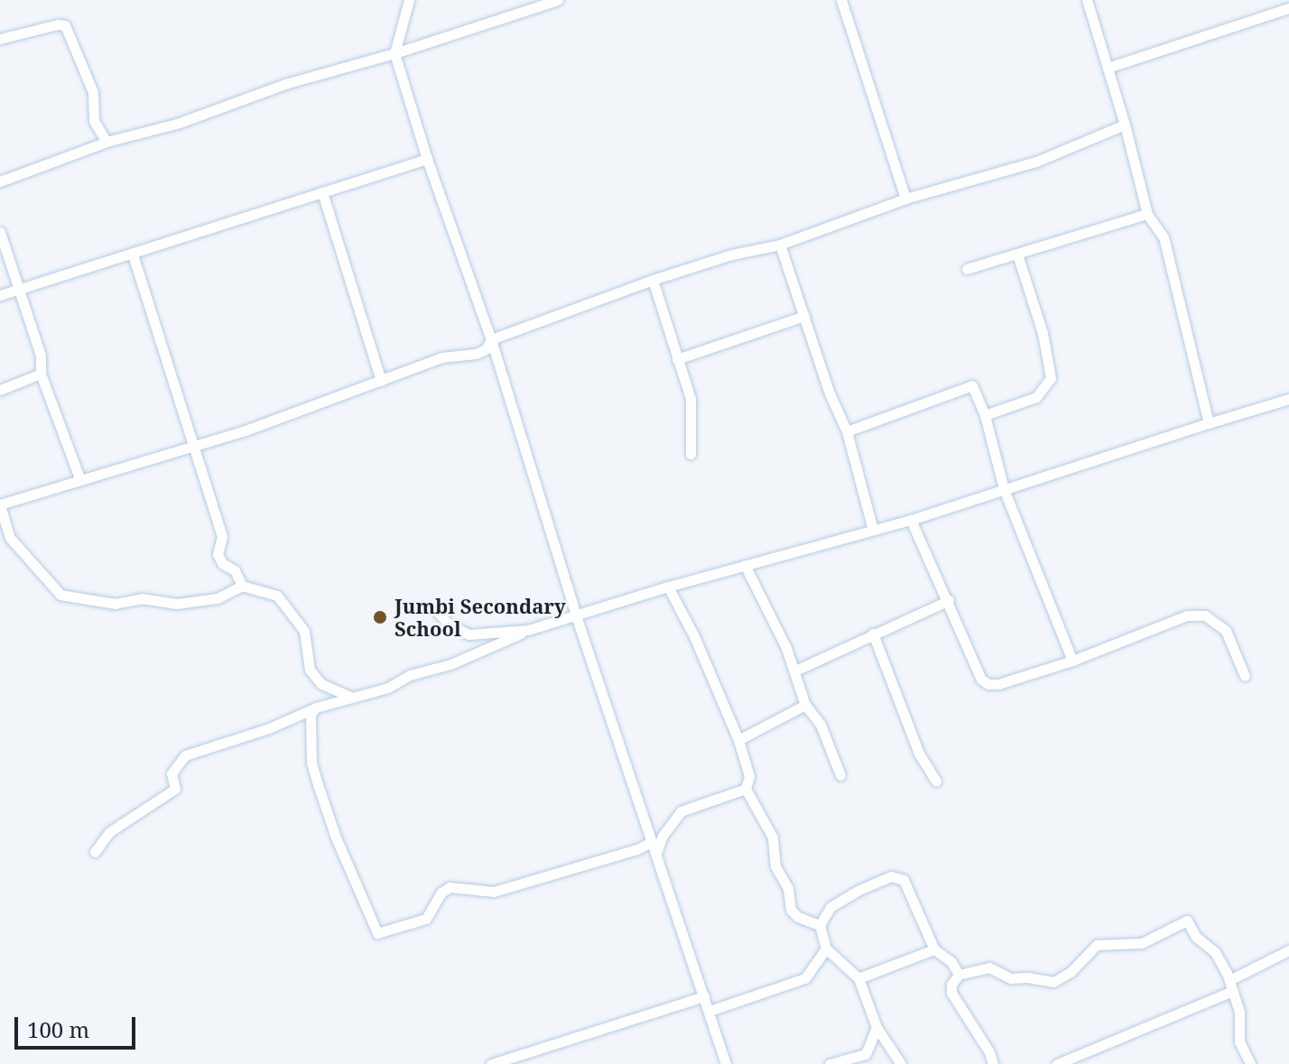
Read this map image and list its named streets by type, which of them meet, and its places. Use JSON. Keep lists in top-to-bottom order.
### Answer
{
  "places": ["Jumbi Secondary School"],
  "scale_bar": "100 m"
}
